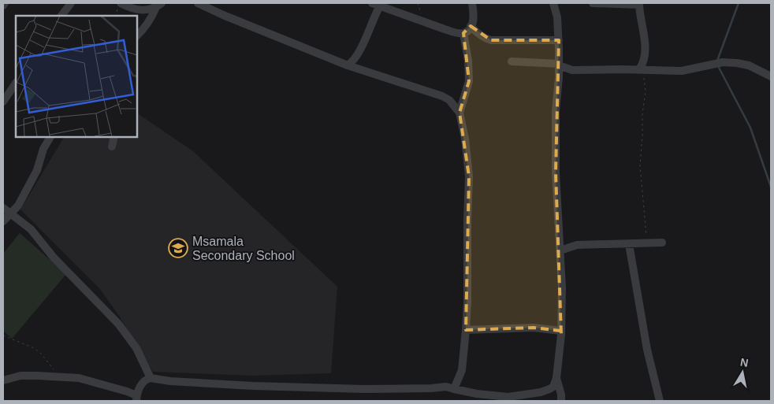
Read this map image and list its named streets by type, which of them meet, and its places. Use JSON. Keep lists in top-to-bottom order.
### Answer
{
  "places": {
    "school or university": ["Msamala Secondary School"]
  },
  "north": "top"
}
